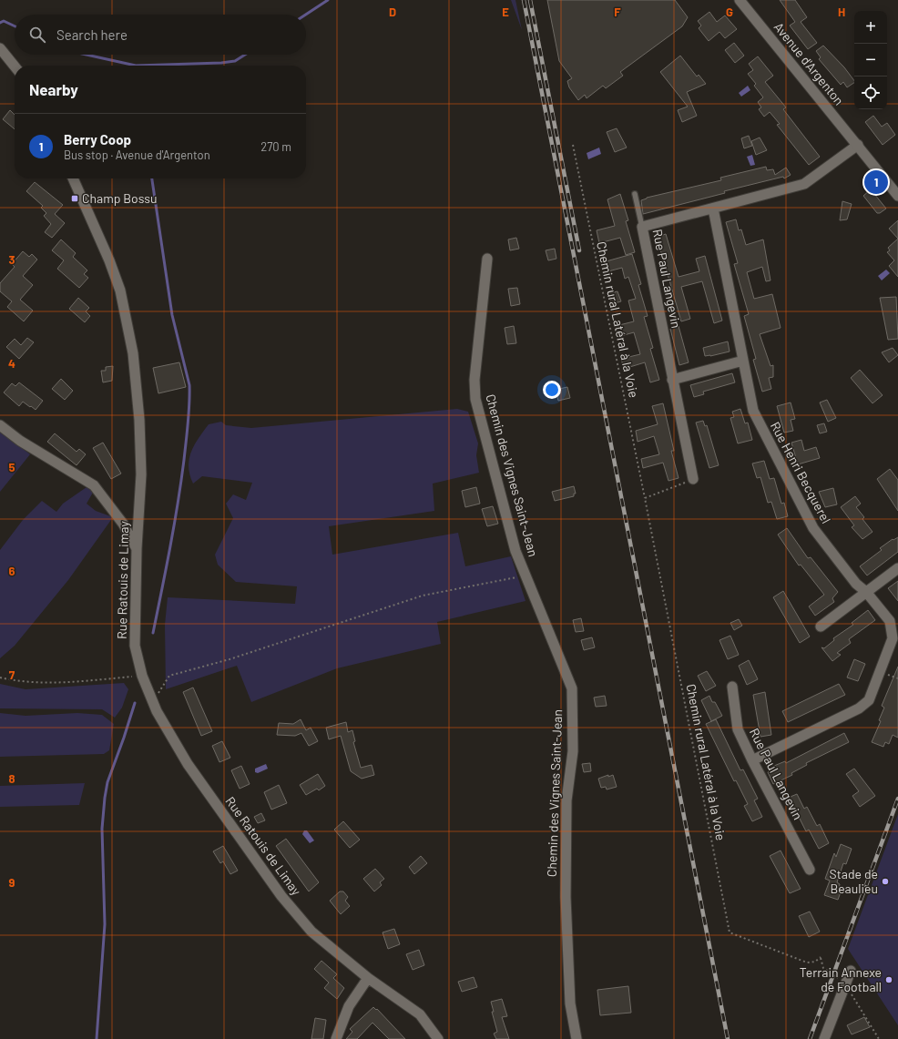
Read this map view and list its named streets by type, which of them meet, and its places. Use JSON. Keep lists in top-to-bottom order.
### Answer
{
  "streets": {
    "street": [
      "Avenue d'Argenton",
      "Rue Paul Langevin",
      "Rue Henri Becquerel",
      "Chemin des Vignes Saint-Jean",
      "Rue Ratouis de Limay"
    ],
    "path": ["Chemin rural Latéral à la Voie"]
  },
  "crossings": [
    ["Avenue d'Argenton", "Rue Paul Langevin"],
    ["Rue Paul Langevin", "Rue Henri Becquerel"]
  ],
  "places": {
    "transit": ["Champ Bossu"],
    "other": ["Stade de Beaulieu", "Terrain Annexe de Football"]
  },
  "page": {
    "map_buttons": ["+", "−"],
    "search": "Search here",
    "heading": "Nearby",
    "list": [
      {
        "mark": "1",
        "name": "Berry Coop",
        "note": "Bus stop · Avenue d'Argenton",
        "value": "270 m"
      }
    ],
    "pins": "1"
  },
  "grid": {
    "columns": [
      "D",
      "E",
      "F",
      "G",
      "H"
    ],
    "rows": [
      "3",
      "4",
      "5",
      "6",
      "7",
      "8",
      "9"
    ]
  }
}
